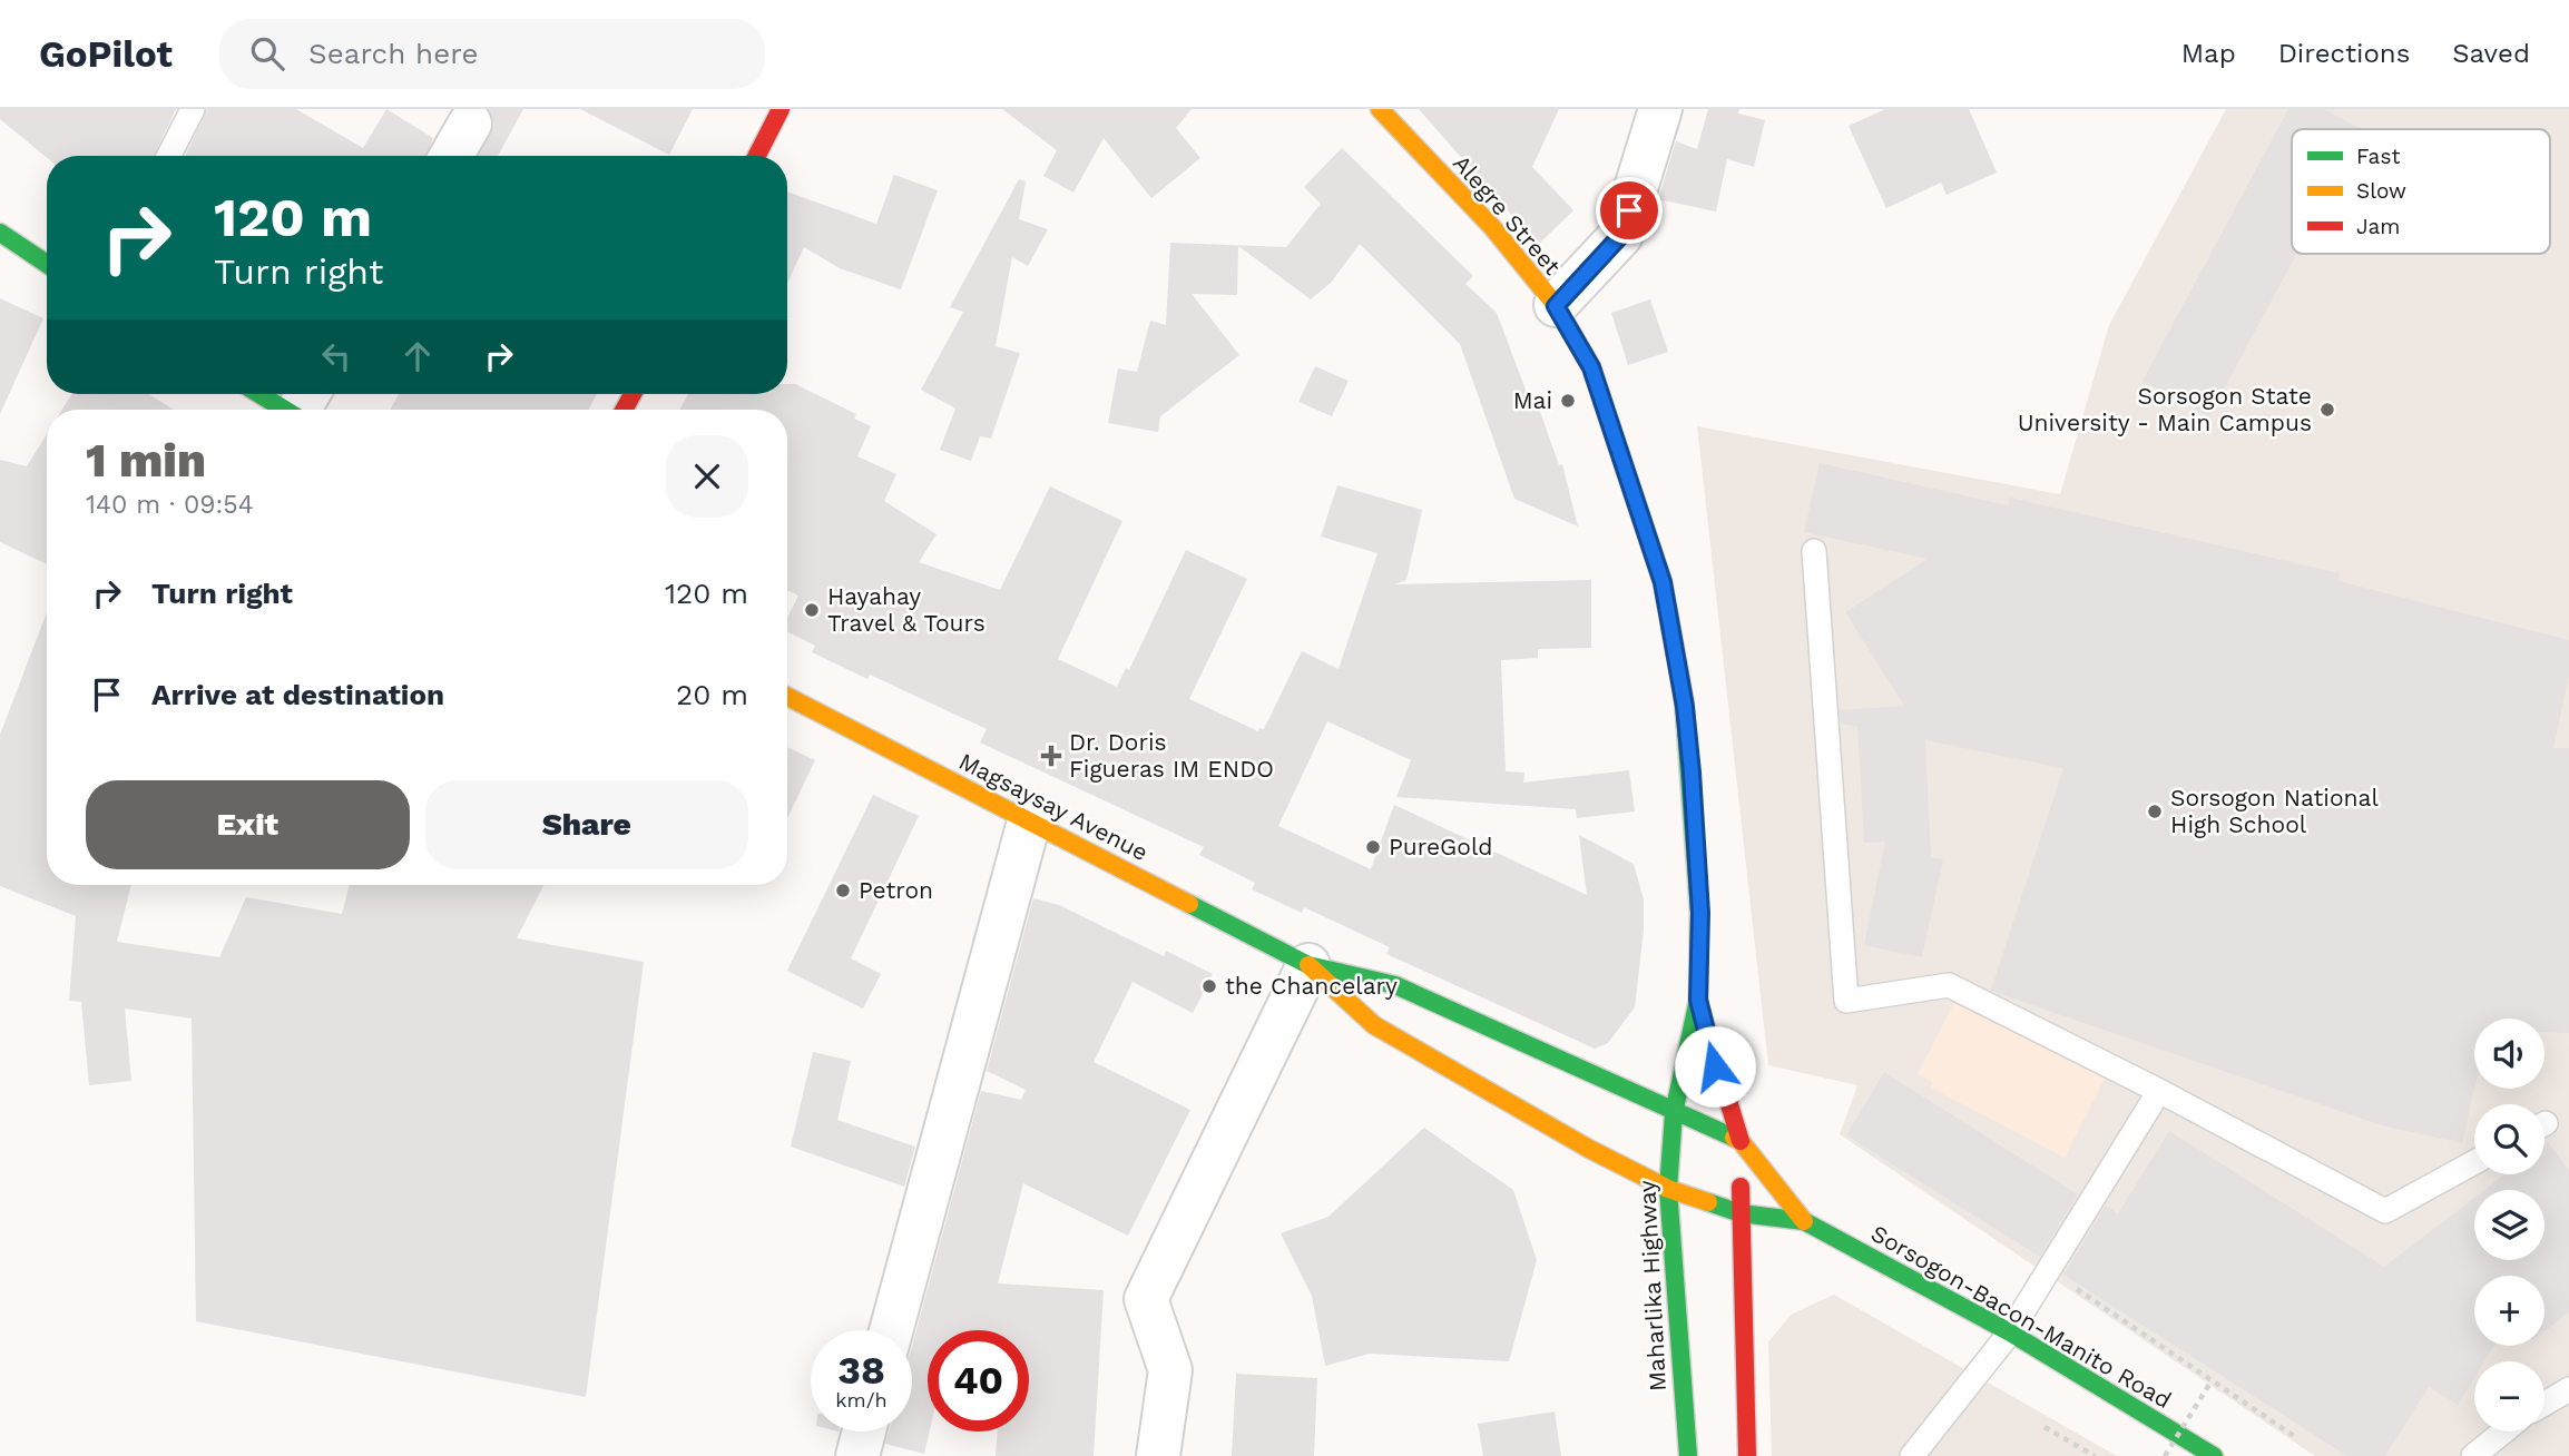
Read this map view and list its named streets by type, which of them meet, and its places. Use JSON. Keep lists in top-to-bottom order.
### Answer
{
  "streets": {
    "main road": [
      "Alegre Street",
      "Magsaysay Avenue",
      "Maharlika Highway",
      "Sorsogon-Bacon-Manito Road"
    ]
  },
  "crossings": [
    ["Alegre Street", "Magsaysay Avenue"],
    ["Alegre Street", "Maharlika Highway"],
    ["Alegre Street", "Sorsogon-Bacon-Manito Road"],
    ["Magsaysay Avenue", "Maharlika Highway"],
    ["Magsaysay Avenue", "Sorsogon-Bacon-Manito Road"]
  ],
  "places": {
    "other": [
      "Mai",
      "Sorsogon State University - Main Campus",
      "Hayahay Travel & Tours",
      "Sorsogon National High School",
      "PureGold",
      "Petron",
      "the Chancelary"
    ],
    "health": ["Dr. Doris Figueras IM ENDO"]
  },
  "legend": ["Fast", "Slow", "Jam"],
  "page": {
    "header": "GoPilot",
    "search": "Search here",
    "nav": ["Map", "Directions", "Saved"],
    "turn": ["120 m", "Turn right"],
    "heading": ["1 min", "140 m · 09:54"],
    "list": [
      {
        "name": "Turn right",
        "value": "120 m"
      },
      {
        "name": "Arrive at destination",
        "value": "20 m"
      }
    ],
    "buttons": ["Exit", "Share"],
    "map_buttons": ["+", "−"],
    "speed": "38 km/h",
    "limit": "40"
  }
}
